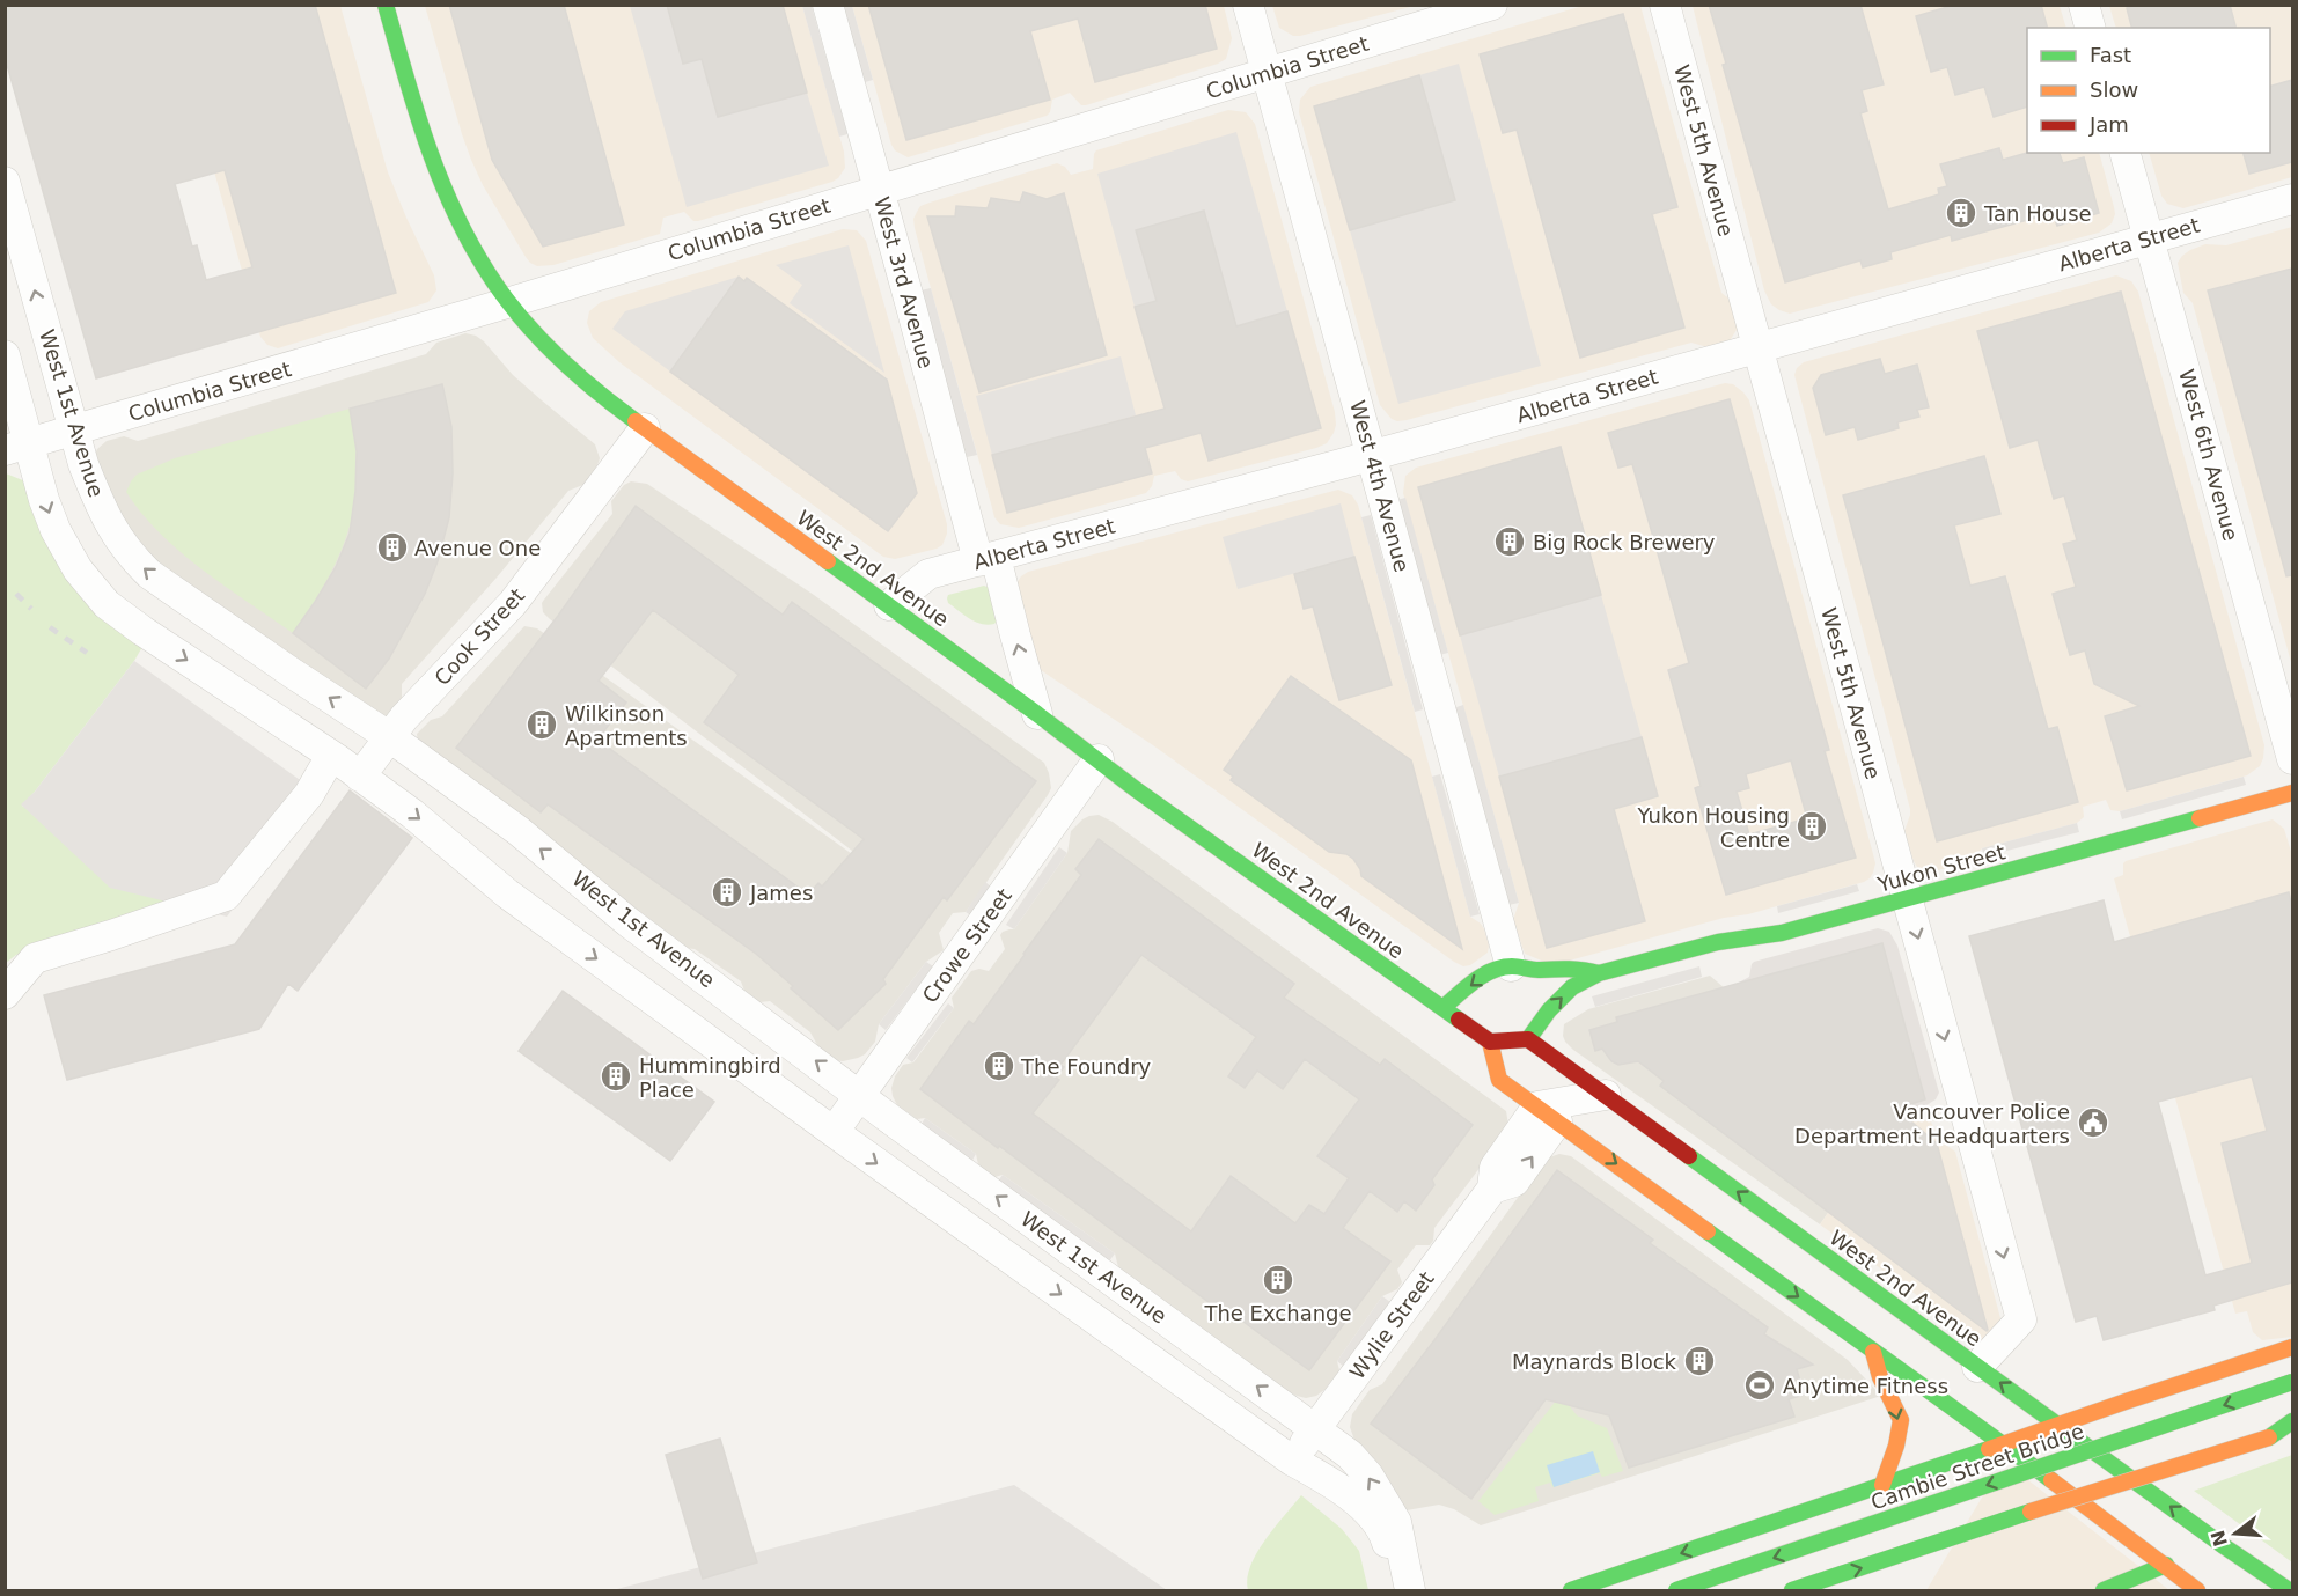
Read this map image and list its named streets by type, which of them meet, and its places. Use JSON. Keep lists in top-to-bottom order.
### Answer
{
  "streets": {
    "main road": ["West 2nd Avenue", "Yukon Street", "Cambie Street Bridge"],
    "street": [
      "Columbia Street",
      "West 5th Avenue",
      "Alberta Street",
      "West 3rd Avenue",
      "West 1st Avenue",
      "West 6th Avenue",
      "West 4th Avenue",
      "Cook Street",
      "Crowe Street",
      "Wylie Street"
    ]
  },
  "crossings": [
    ["Columbia Street", "West 3rd Avenue"],
    ["Columbia Street", "West 1st Avenue"],
    ["Columbia Street", "West 4th Avenue"],
    ["Columbia Street", "West 2nd Avenue"],
    ["West 5th Avenue", "Alberta Street"],
    ["West 5th Avenue", "West 2nd Avenue"],
    ["West 5th Avenue", "Yukon Street"],
    ["Alberta Street", "West 3rd Avenue"],
    ["Alberta Street", "West 6th Avenue"],
    ["Alberta Street", "West 4th Avenue"],
    ["Alberta Street", "West 2nd Avenue"],
    ["West 3rd Avenue", "West 2nd Avenue"],
    ["West 1st Avenue", "Cook Street"],
    ["West 1st Avenue", "Crowe Street"],
    ["West 1st Avenue", "Wylie Street"],
    ["West 4th Avenue", "Yukon Street"],
    ["West 2nd Avenue", "Cook Street"],
    ["West 2nd Avenue", "Yukon Street"],
    ["West 2nd Avenue", "Crowe Street"]
  ],
  "places": {
    "building": [
      "Tan House",
      "Big Rock Brewery",
      "Avenue One",
      "Wilkinson Apartments",
      "Yukon Housing Centre",
      "James",
      "The Foundry",
      "Hummingbird Place",
      "The Exchange",
      "Maynards Block"
    ],
    "public building": ["Vancouver Police Department Headquarters"],
    "sports": ["Anytime Fitness"]
  },
  "legend": ["Fast", "Slow", "Jam"],
  "north": "left"
}
